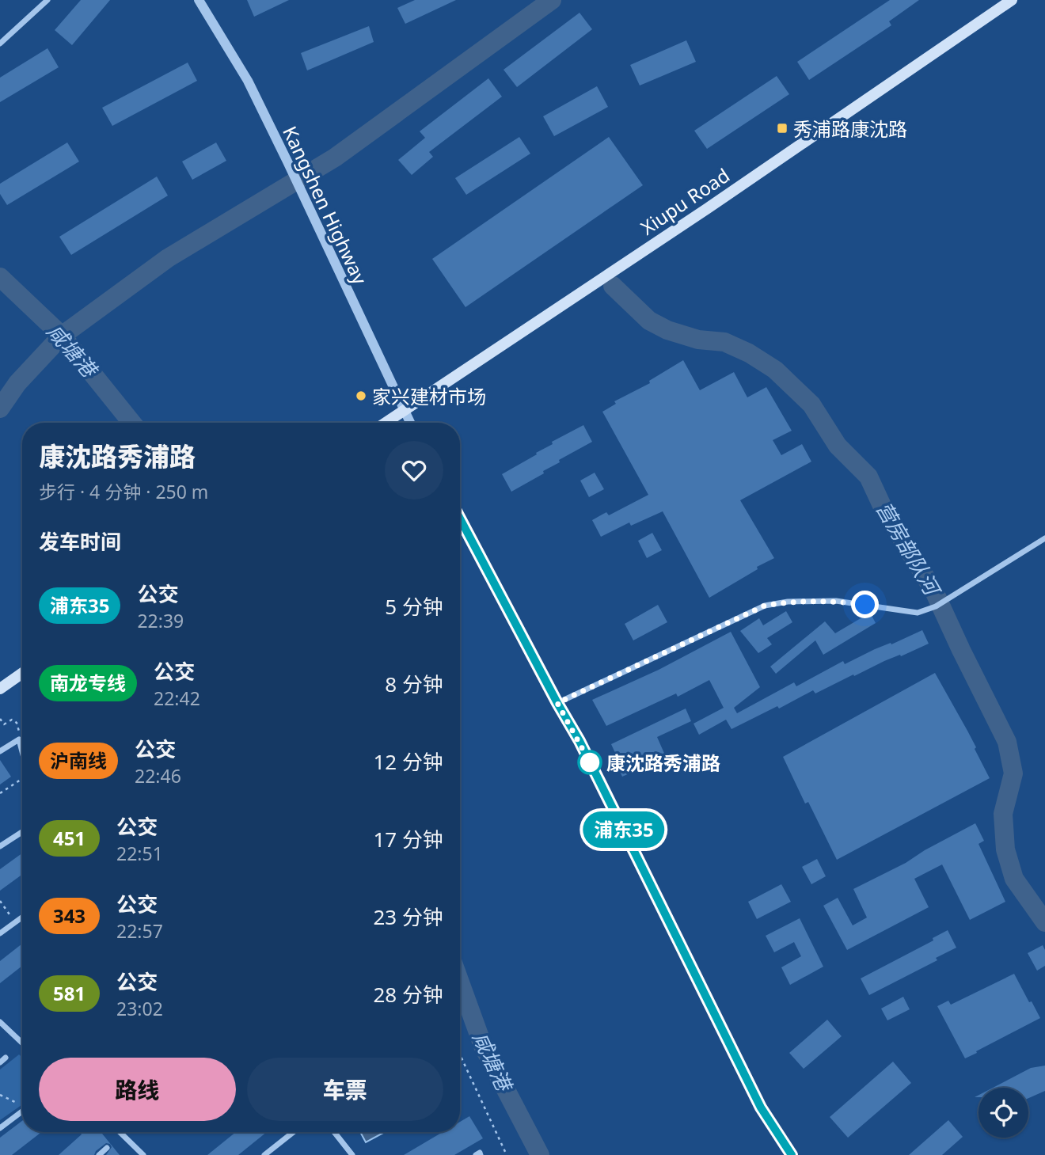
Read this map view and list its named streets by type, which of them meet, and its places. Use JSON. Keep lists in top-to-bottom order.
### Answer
{
  "streets": {
    "main road": ["Xiupu Road"],
    "street": ["Kangshen Highway"]
  },
  "crossings": [
    ["Xiupu Road", "Kangshen Highway"]
  ],
  "water": ["咸塘港", "营房部队河"],
  "places": {
    "transit": ["秀浦路康沈路"],
    "other": ["家兴建材市场", "康沈路秀浦路"]
  },
  "lines": ["bus line 浦东35"],
  "page": {
    "on_map": "浦东35",
    "heading": [
      ["康沈路秀浦路", "步行 · 4 分钟 · 250 m"],
      "发车时间"
    ],
    "list": [
      {
        "mark": "浦东35",
        "name": "公交",
        "note": "22:39",
        "value": "5 分钟"
      },
      {
        "mark": "南龙专线",
        "name": "公交",
        "note": "22:42",
        "value": "8 分钟"
      },
      {
        "mark": "沪南线",
        "name": "公交",
        "note": "22:46",
        "value": "12 分钟"
      },
      {
        "mark": "451",
        "name": "公交",
        "note": "22:51",
        "value": "17 分钟"
      },
      {
        "mark": "343",
        "name": "公交",
        "note": "22:57",
        "value": "23 分钟"
      },
      {
        "mark": "581",
        "name": "公交",
        "note": "23:02",
        "value": "28 分钟"
      }
    ],
    "buttons": ["路线", "车票"]
  }
}
